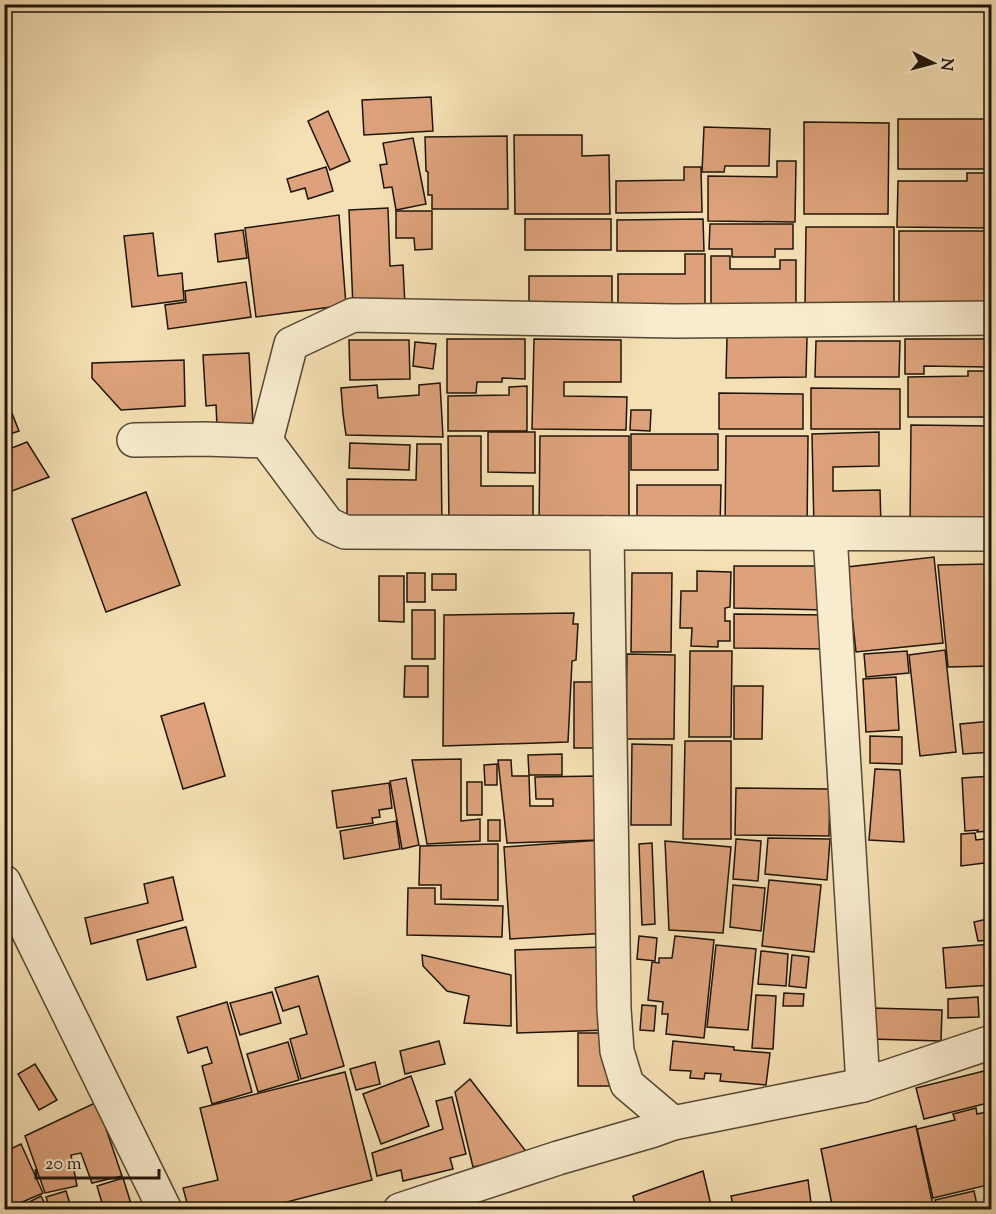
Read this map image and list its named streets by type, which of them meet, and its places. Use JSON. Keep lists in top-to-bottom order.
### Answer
{
  "scale_bar": "20 m",
  "north": "right"
}
